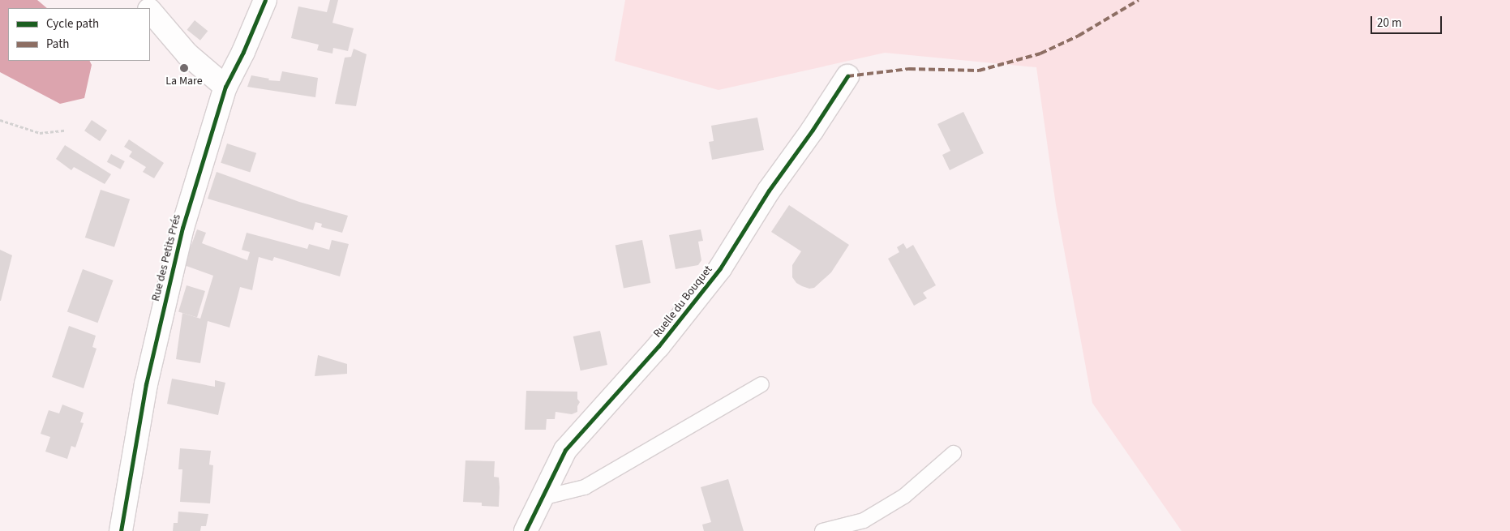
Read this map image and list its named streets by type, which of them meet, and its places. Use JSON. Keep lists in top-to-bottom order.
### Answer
{
  "streets": {
    "street": ["Rue des Petits Prés", "Ruelle du Bouquet"]
  },
  "places": ["La Mare"],
  "legend": ["Cycle path", "Path"],
  "scale_bar": "20 m"
}
